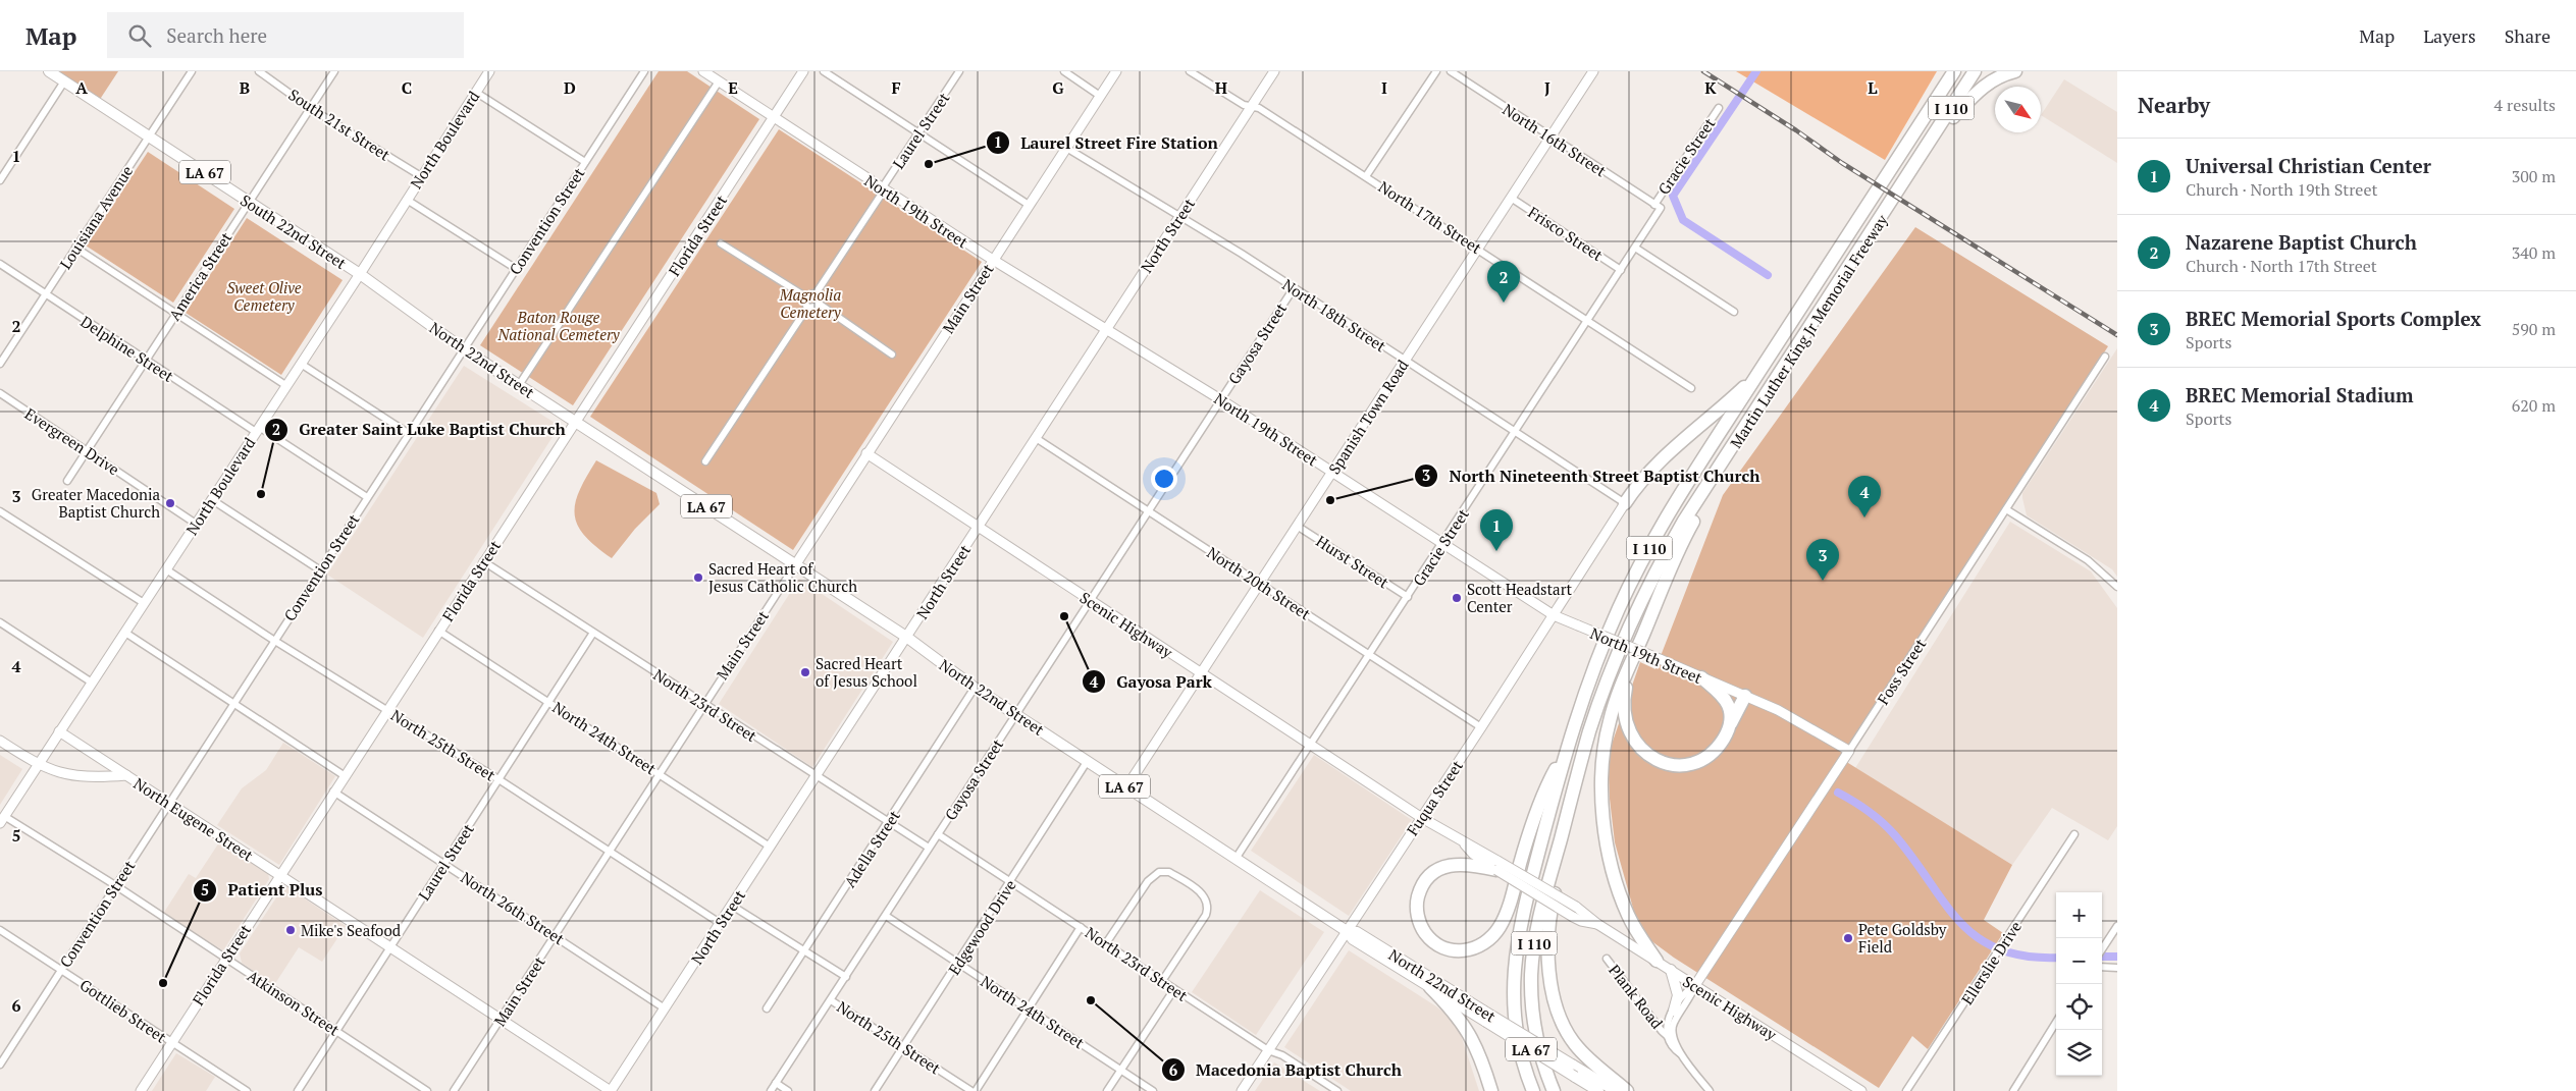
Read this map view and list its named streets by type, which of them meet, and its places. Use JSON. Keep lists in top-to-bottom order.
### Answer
{
  "streets": {
    "highway": ["I 110", "Martin Luther King Jr Memorial Freeway"],
    "main road": ["LA 67", "South 22nd Street", "North 22nd Street"],
    "street": [
      "South 21st Street",
      "Laurel Street",
      "North Boulevard",
      "North 16th Street",
      "Gracie Street",
      "North 19th Street",
      "Louisiana Avenue",
      "North 17th Street",
      "Convention Street",
      "Frisco Street",
      "Florida Street",
      "North Street",
      "America Street",
      "Main Street",
      "North 18th Street",
      "Gayosa Street",
      "Delphine Street",
      "Spanish Town Road",
      "Evergreen Drive",
      "Hurst Street",
      "North 20th Street",
      "Scenic Highway",
      "Foss Street",
      "North 23rd Street",
      "North 24th Street",
      "North 25th Street",
      "Fuqua Street",
      "North Eugene Street",
      "Adella Street",
      "North 26th Street",
      "Edgewood Drive",
      "Ellerslie Drive",
      "Plank Road",
      "Atkinson Street",
      "Gottlieb Street"
    ]
  },
  "crossings": [
    ["South 21st Street", "North Boulevard"],
    ["South 21st Street", "America Street"],
    ["Laurel Street", "North 19th Street"],
    ["Laurel Street", "North 23rd Street"],
    ["Laurel Street", "North 24th Street"],
    ["Laurel Street", "North 25th Street"],
    ["Laurel Street", "North Eugene Street"],
    ["Laurel Street", "North 26th Street"],
    ["Laurel Street", "Atkinson Street"],
    ["North Boulevard", "South 22nd Street"],
    ["North Boulevard", "Delphine Street"],
    ["North Boulevard", "North 22nd Street"],
    ["North Boulevard", "Evergreen Drive"],
    ["North Boulevard", "North 25th Street"],
    ["North Boulevard", "North Eugene Street"],
    ["North Boulevard", "Atkinson Street"],
    ["North 16th Street", "Gracie Street"],
    ["North 16th Street", "Spanish Town Road"],
    ["Gracie Street", "North 19th Street"],
    ["Gracie Street", "North 17th Street"],
    ["Gracie Street", "Frisco Street"],
    ["Gracie Street", "North 18th Street"],
    ["Gracie Street", "North 22nd Street"],
    ["Gracie Street", "Hurst Street"],
    ["Gracie Street", "North 20th Street"],
    ["Gracie Street", "Scenic Highway"],
    ["North 19th Street", "Florida Street"],
    ["North 19th Street", "North Street"],
    ["North 19th Street", "Main Street"],
    ["North 19th Street", "Gayosa Street"],
    ["North 19th Street", "Spanish Town Road"],
    ["North 19th Street", "Foss Street"],
    ["North 19th Street", "Fuqua Street"],
    ["Louisiana Avenue", "South 22nd Street"],
    ["Louisiana Avenue", "Delphine Street"],
    ["North 17th Street", "North Street"],
    ["North 17th Street", "Spanish Town Road"],
    ["Convention Street", "North 22nd Street"],
    ["Convention Street", "North 25th Street"],
    ["Convention Street", "North Eugene Street"],
    ["Convention Street", "Atkinson Street"],
    ["Convention Street", "Gottlieb Street"],
    ["South 22nd Street", "America Street"],
    ["South 22nd Street", "North 22nd Street"],
    ["Frisco Street", "Spanish Town Road"],
    ["Florida Street", "North 22nd Street"],
    ["Florida Street", "North 23rd Street"],
    ["Florida Street", "North 24th Street"],
    ["Florida Street", "North 25th Street"],
    ["Florida Street", "North Eugene Street"],
    ["Florida Street", "North 26th Street"],
    ["Florida Street", "Atkinson Street"],
    ["Florida Street", "Gottlieb Street"],
    ["North Street", "North 18th Street"],
    ["North Street", "North 22nd Street"],
    ["North Street", "North 20th Street"],
    ["North Street", "Scenic Highway"],
    ["North Street", "North 23rd Street"],
    ["North Street", "North 24th Street"],
    ["North Street", "North 25th Street"],
    ["North Street", "North Eugene Street"],
    ["North Street", "North 26th Street"],
    ["America Street", "Delphine Street"],
    ["America Street", "Evergreen Drive"],
    ["Main Street", "North 18th Street"],
    ["Main Street", "North 22nd Street"],
    ["Main Street", "Scenic Highway"],
    ["Main Street", "North 23rd Street"],
    ["Main Street", "North 24th Street"],
    ["Main Street", "North 25th Street"],
    ["Main Street", "North Eugene Street"],
    ["Main Street", "North 26th Street"],
    ["North 18th Street", "Gayosa Street"],
    ["North 18th Street", "Spanish Town Road"],
    ["North 18th Street", "Fuqua Street"],
    ["Gayosa Street", "North 22nd Street"],
    ["Gayosa Street", "North 20th Street"],
    ["Gayosa Street", "Scenic Highway"],
    ["Gayosa Street", "North 23rd Street"],
    ["Gayosa Street", "North 24th Street"],
    ["Gayosa Street", "North 25th Street"],
    ["North 22nd Street", "Spanish Town Road"],
    ["North 22nd Street", "Fuqua Street"],
    ["North 22nd Street", "Adella Street"],
    ["North 22nd Street", "Edgewood Drive"],
    ["Spanish Town Road", "Hurst Street"],
    ["Spanish Town Road", "North 20th Street"],
    ["Spanish Town Road", "Scenic Highway"],
    ["North 20th Street", "Fuqua Street"],
    ["Scenic Highway", "Foss Street"],
    ["Scenic Highway", "Fuqua Street"],
    ["Scenic Highway", "Plank Road"],
    ["Foss Street", "Plank Road"],
    ["North 23rd Street", "Fuqua Street"],
    ["North 23rd Street", "Adella Street"],
    ["North 23rd Street", "Edgewood Drive"],
    ["North 24th Street", "Edgewood Drive"],
    ["North 25th Street", "Adella Street"],
    ["North 25th Street", "Edgewood Drive"]
  ],
  "parks": ["Sweet Olive Cemetery", "Magnolia Cemetery", "Baton Rouge National Cemetery"],
  "places": [
    "Laurel Street Fire Station",
    "Greater Saint Luke Baptist Church",
    "North Nineteenth Street Baptist Church",
    "Greater Macedonia Baptist Church",
    "Sacred Heart of Jesus Catholic Church",
    "Scott Headstart Center",
    "Gayosa Park",
    "Sacred Heart of Jesus School",
    "Mike's Seafood",
    "Pete Goldsby Field",
    "Patient Plus",
    "Macedonia Baptist Church"
  ],
  "north": "bottom right",
  "page": {
    "header": "Map",
    "search": "Search here",
    "nav": ["Map", "Layers", "Share"],
    "heading": ["Nearby", "4 results"],
    "list": [
      {
        "mark": "1",
        "name": "Universal Christian Center",
        "note": "Church · North 19th Street",
        "value": "300 m"
      },
      {
        "mark": "2",
        "name": "Nazarene Baptist Church",
        "note": "Church · North 17th Street",
        "value": "340 m"
      },
      {
        "mark": "3",
        "name": "BREC Memorial Sports Complex",
        "note": "Sports",
        "value": "590 m"
      },
      {
        "mark": "4",
        "name": "BREC Memorial Stadium",
        "note": "Sports",
        "value": "620 m"
      }
    ],
    "pins": [
      "2",
      "4",
      "1",
      "3"
    ],
    "map_buttons": ["+", "−"]
  },
  "grid": {
    "columns": [
      "A",
      "B",
      "C",
      "D",
      "E",
      "F",
      "G",
      "H",
      "I",
      "J",
      "K",
      "L"
    ],
    "rows": [
      "1",
      "2",
      "3",
      "4",
      "5",
      "6"
    ]
  }
}
